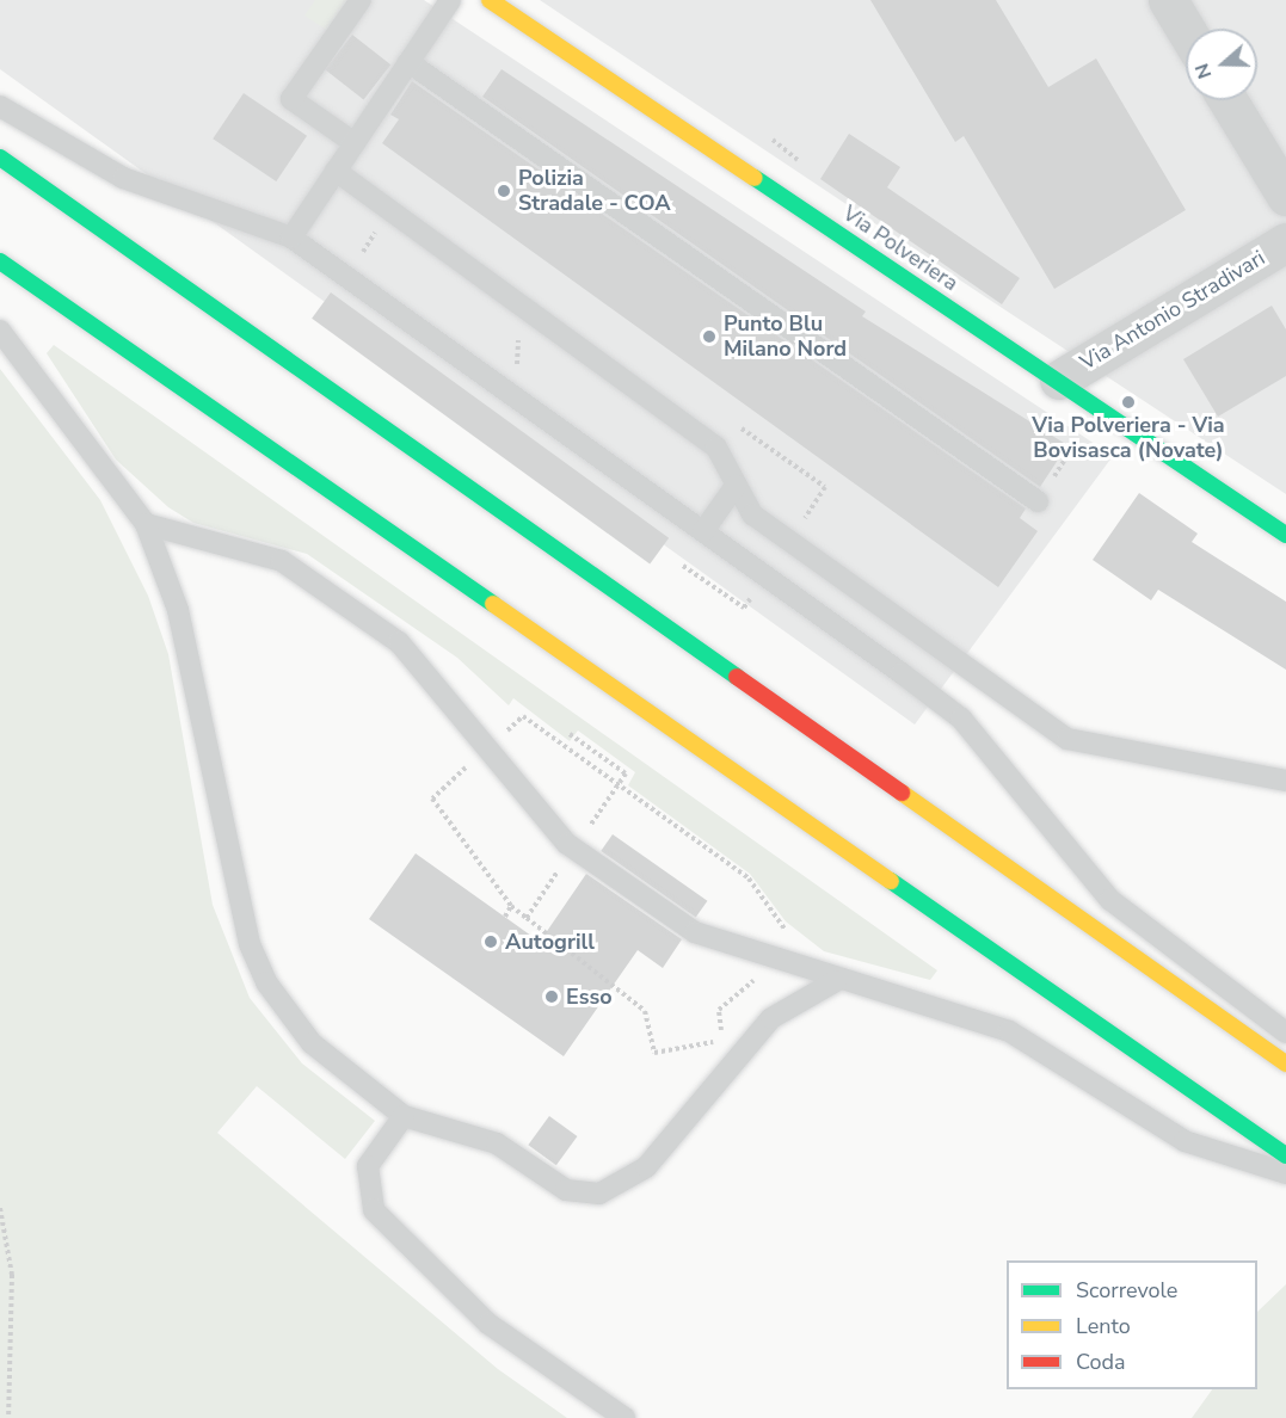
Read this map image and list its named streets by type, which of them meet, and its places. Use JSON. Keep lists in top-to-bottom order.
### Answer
{
  "streets": {
    "main road": ["Via Polveriera"],
    "street": ["Via Antonio Stradivari"]
  },
  "crossings": [
    ["Via Polveriera", "Via Antonio Stradivari"]
  ],
  "places": [
    "Polizia Stradale - COA",
    "Punto Blu Milano Nord",
    "Via Polveriera - Via Bovisasca (Novate)",
    "Autogrill",
    "Esso"
  ],
  "legend": ["Scorrevole", "Lento", "Coda"],
  "north": "left"
}
